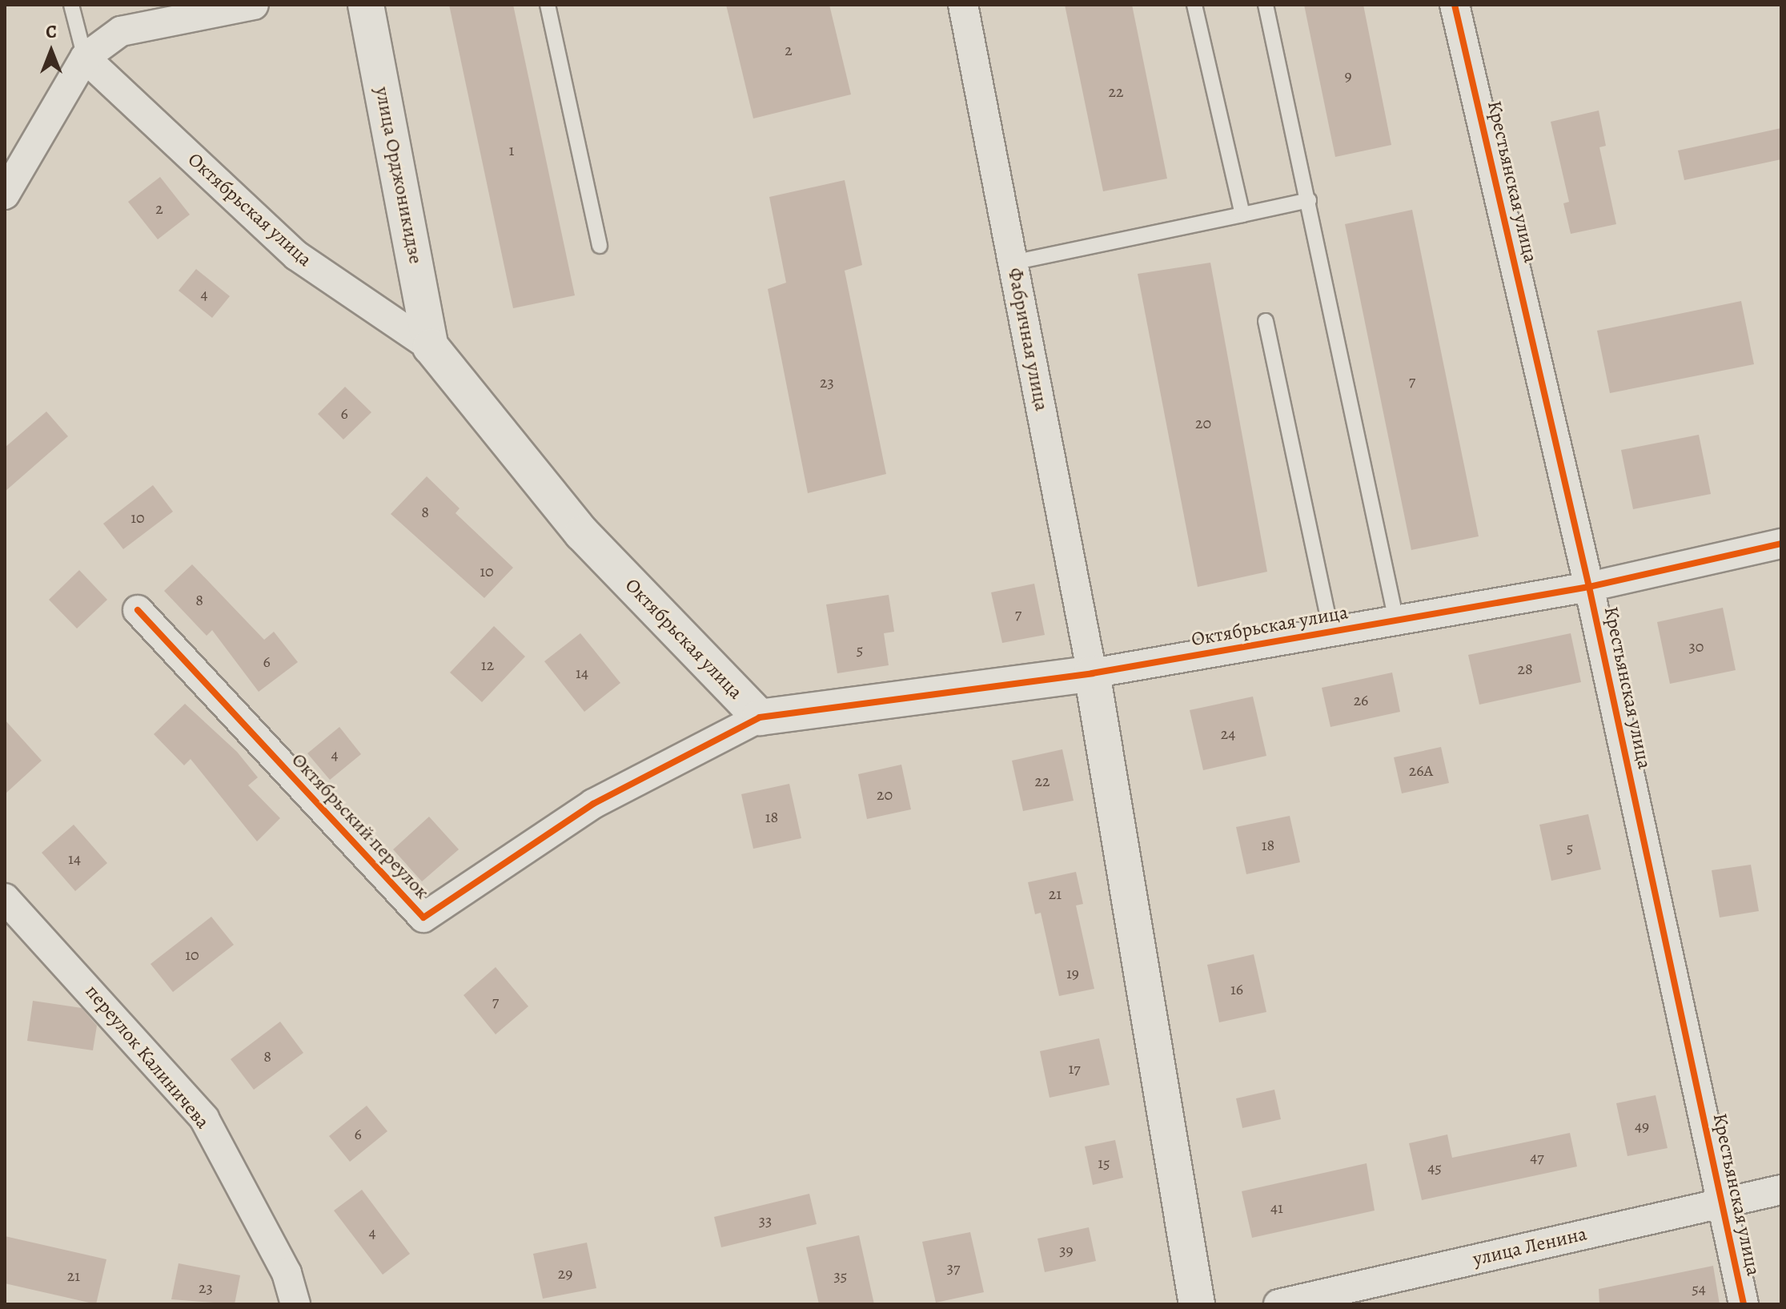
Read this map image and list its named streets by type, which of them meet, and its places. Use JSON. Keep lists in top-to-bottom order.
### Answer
{
  "streets": {
    "street": [
      "улица Орджоникидзе",
      "Крестьянская улица",
      "Октябрьская улица",
      "Фабричная улица",
      "Октябрьский переулок",
      "переулок Калиничева",
      "улица Ленина"
    ]
  },
  "crossings": [
    ["улица Орджоникидзе", "Октябрьская улица"],
    ["Крестьянская улица", "Октябрьская улица"],
    ["Крестьянская улица", "улица Ленина"],
    ["Октябрьская улица", "Фабричная улица"],
    ["Октябрьская улица", "Октябрьский переулок"]
  ],
  "house_numbers": [
    "2",
    "9",
    "22",
    "1",
    "2",
    "4",
    "7",
    "23",
    "6",
    "20",
    "8",
    "10",
    "10",
    "8",
    "7",
    "30",
    "5",
    "6",
    "12",
    "28",
    "14",
    "26",
    "24",
    "4",
    "26А",
    "22",
    "20",
    "18",
    "18",
    "5",
    "14",
    "21",
    "10",
    "19",
    "16",
    "7",
    "8",
    "17",
    "49",
    "6",
    "47",
    "15",
    "45",
    "41",
    "33",
    "4",
    "39",
    "37",
    "29",
    "21",
    "35",
    "23",
    "54"
  ],
  "north": "top"
}
